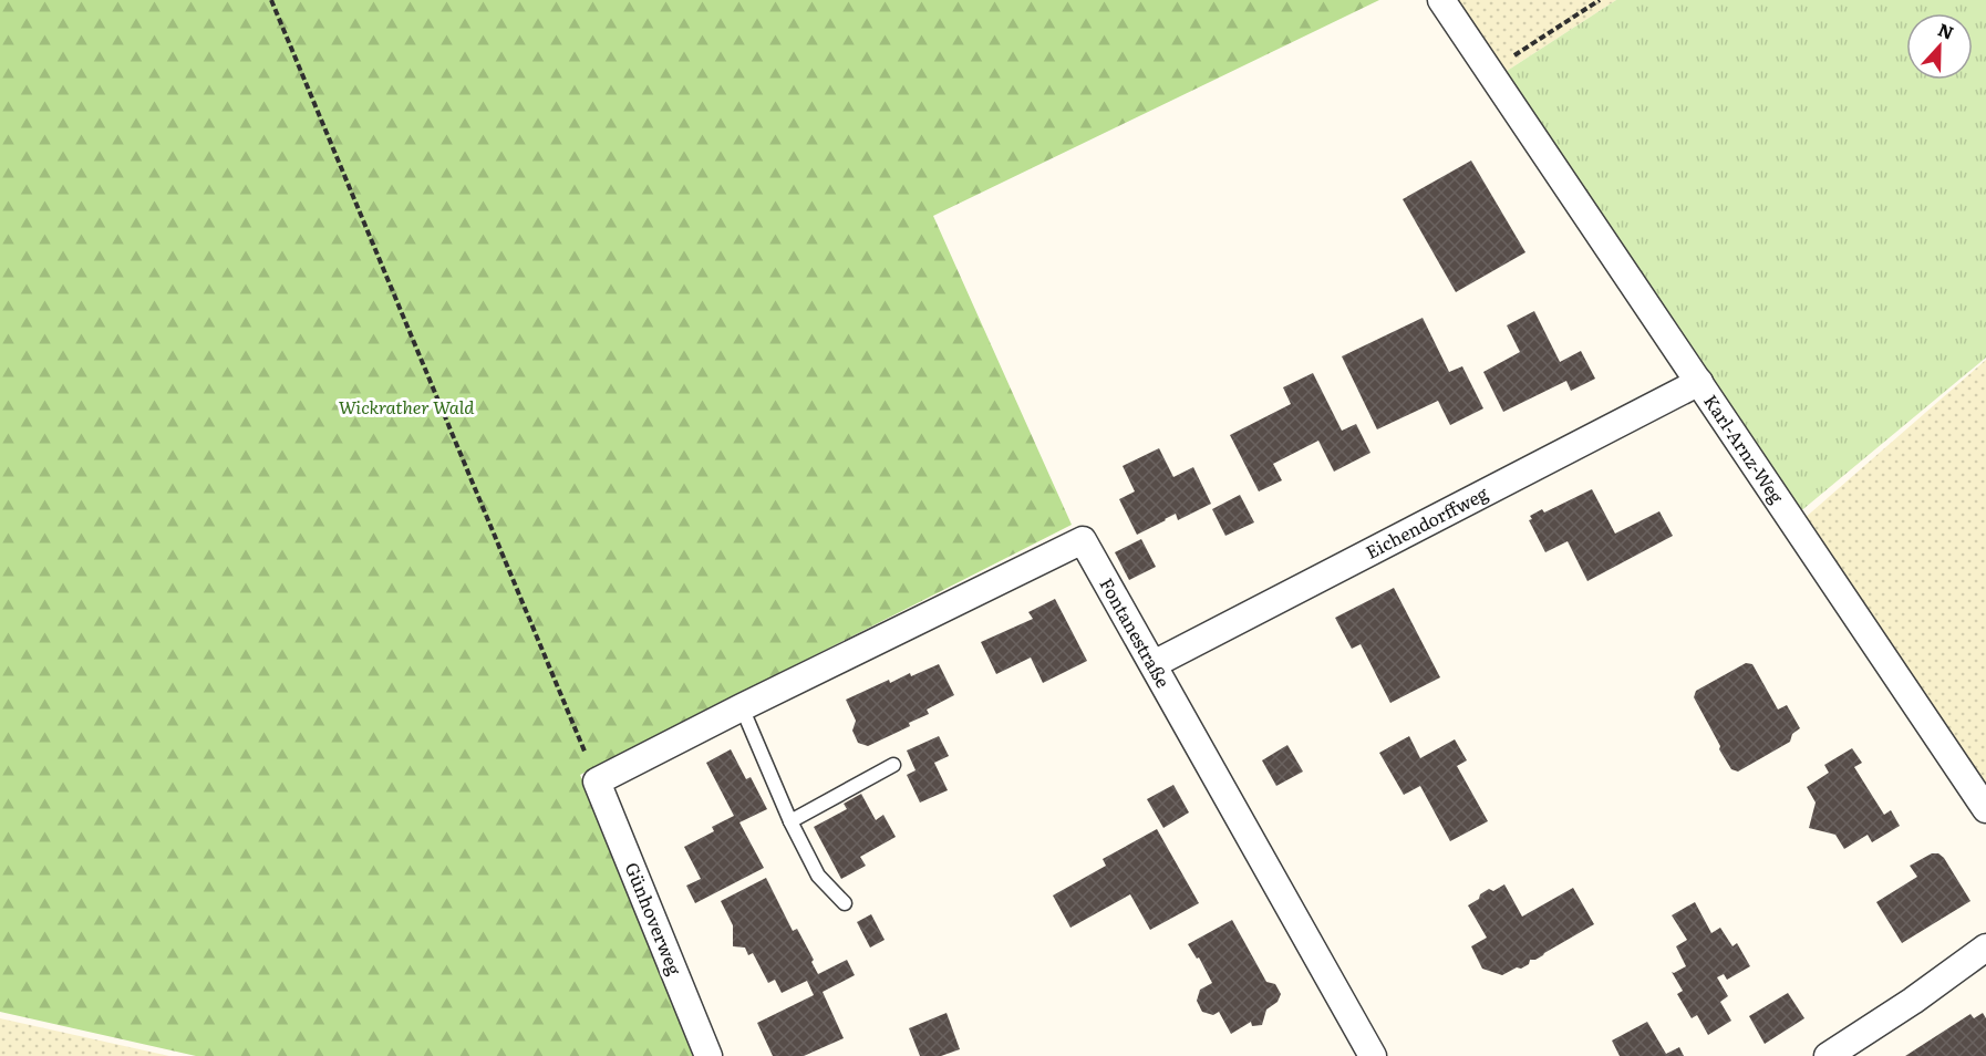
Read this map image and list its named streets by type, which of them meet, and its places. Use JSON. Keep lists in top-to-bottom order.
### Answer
{
  "streets": {
    "street": [
      "Karl-Arnz-Weg",
      "Eichendorffweg",
      "Fontanestraße",
      "Günhoverweg"
    ]
  },
  "crossings": [
    ["Karl-Arnz-Weg", "Eichendorffweg"],
    ["Eichendorffweg", "Fontanestraße"],
    ["Fontanestraße", "Günhoverweg"]
  ],
  "parks": ["Wickrather Wald"],
  "north": "top"
}
